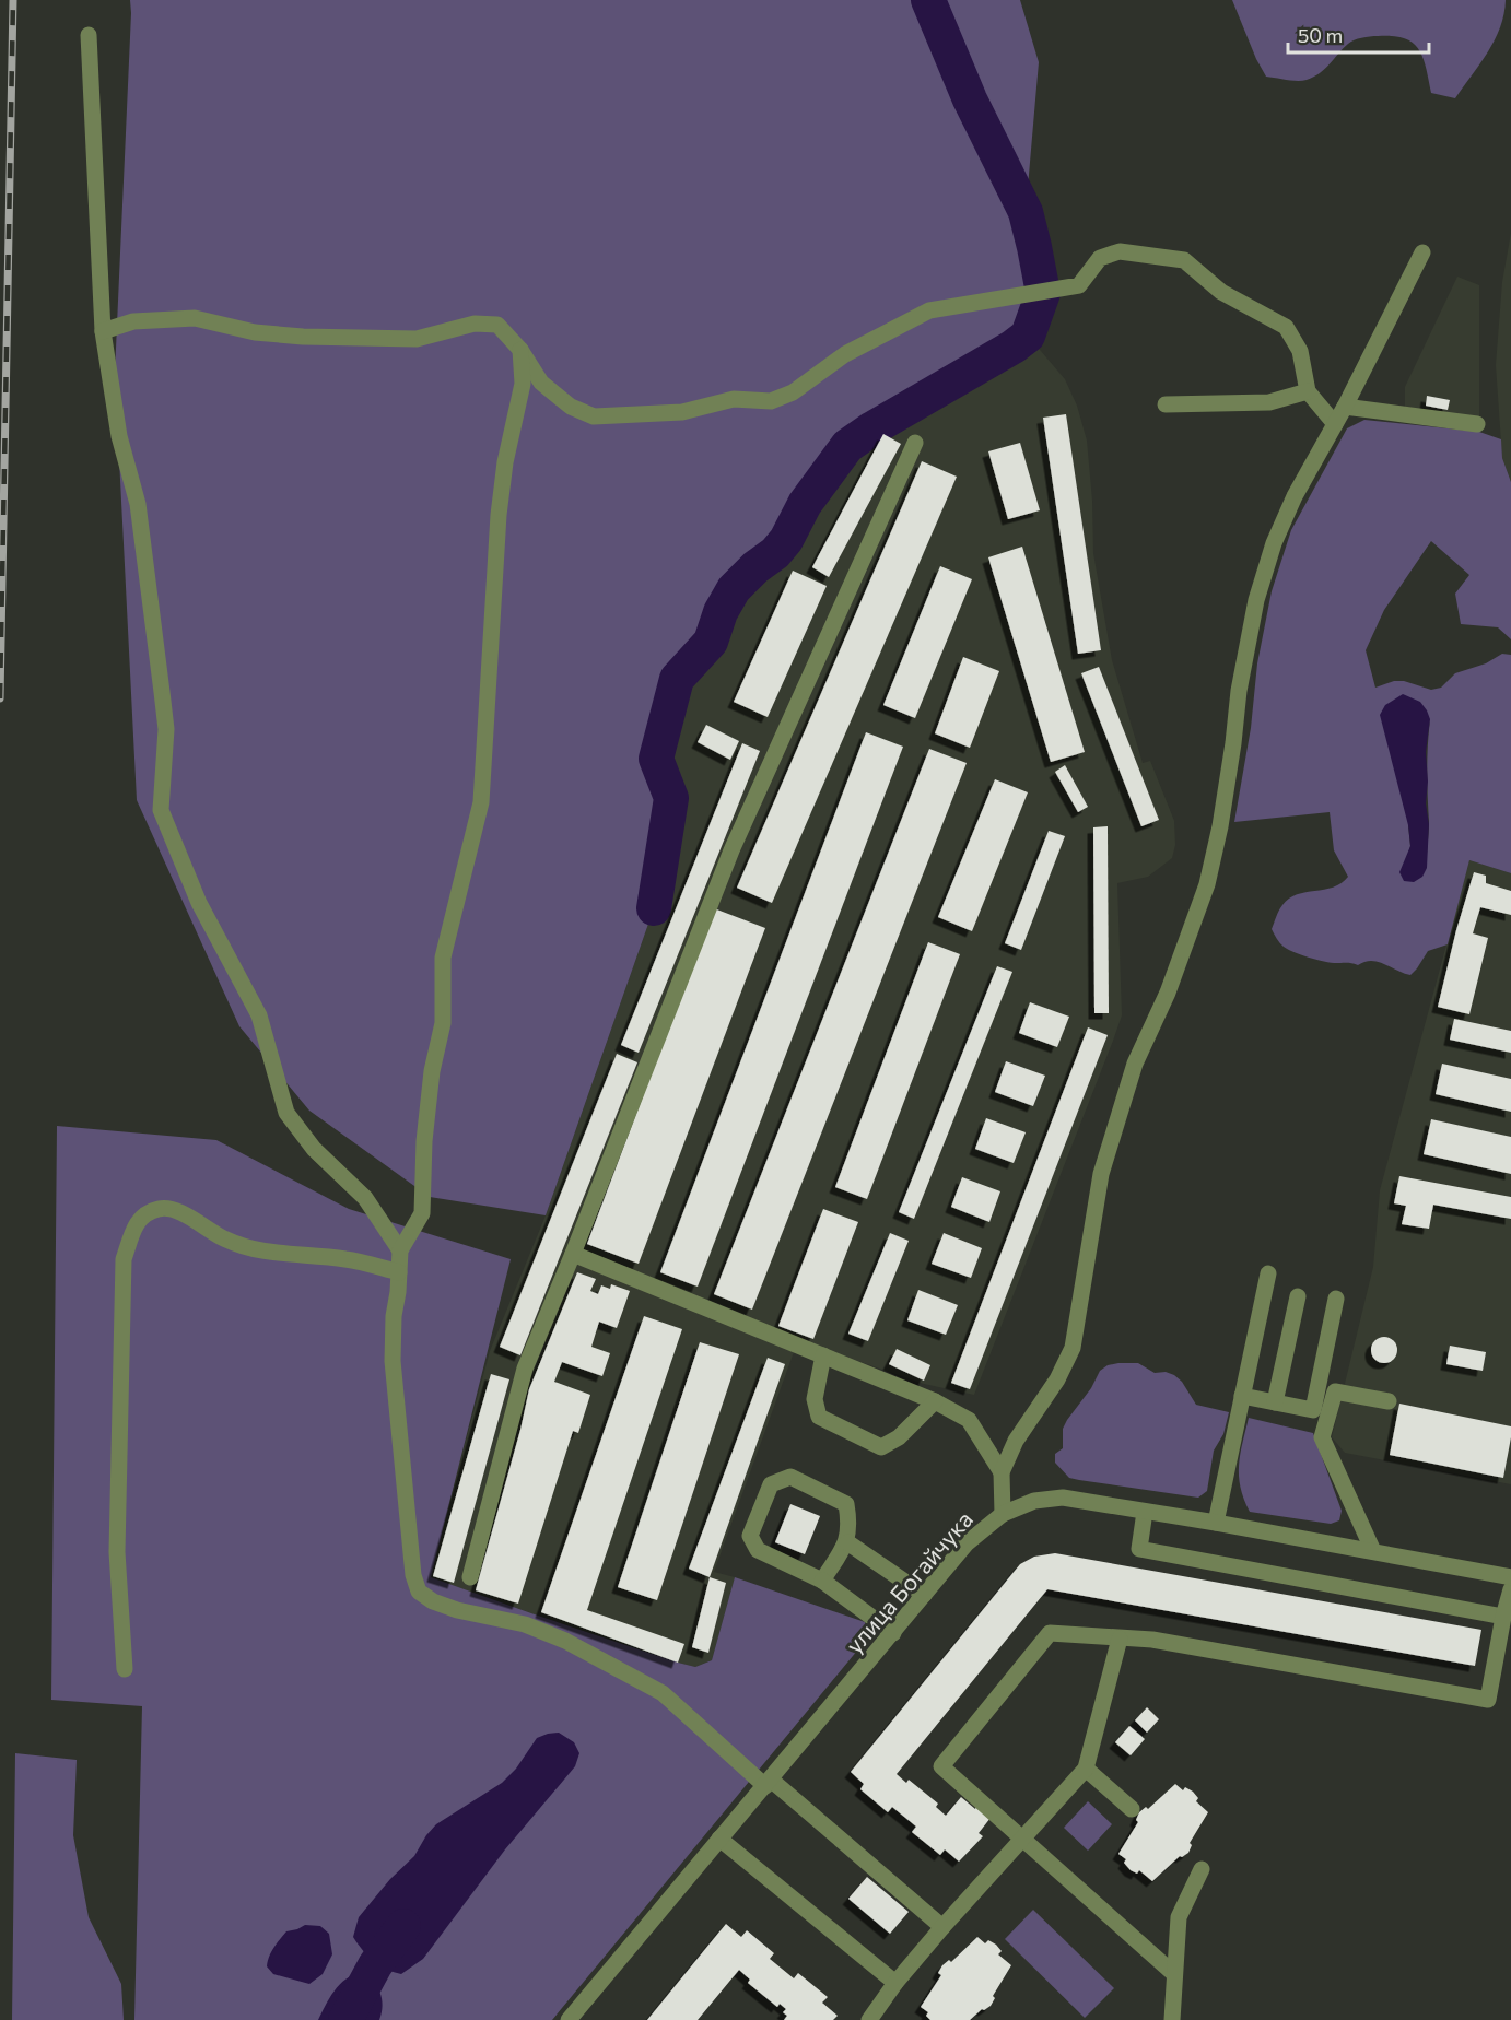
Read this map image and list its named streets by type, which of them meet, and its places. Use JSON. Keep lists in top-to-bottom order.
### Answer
{
  "streets": {
    "street": ["улица Богайчука"]
  },
  "scale_bar": "50 m"
}
